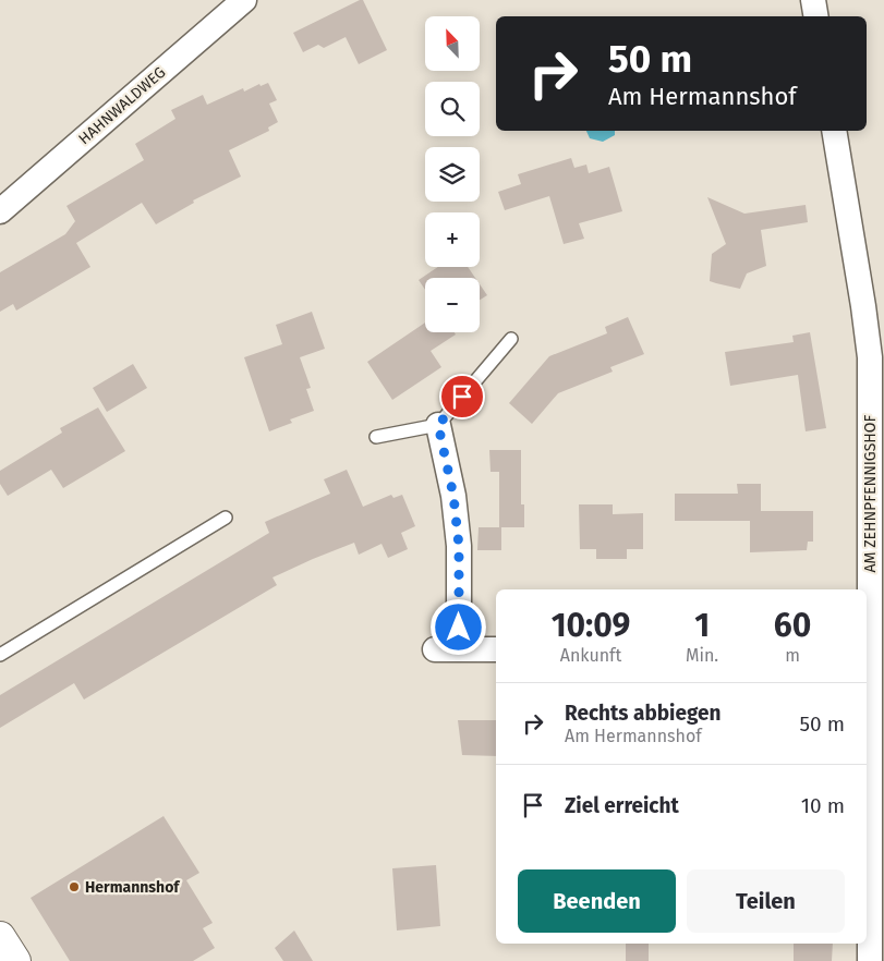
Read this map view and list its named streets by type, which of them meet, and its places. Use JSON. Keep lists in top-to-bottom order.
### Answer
{
  "streets": {
    "street": ["HAHNWALDWEG", "AM ZEHNPFENNIGSHOF"]
  },
  "places": ["Hermannshof"],
  "north": "top left",
  "page": {
    "map_buttons": ["+", "−"],
    "turn": ["50 m", "Am Hermannshof"],
    "eta": [
      "10:09",
      "Ankunft",
      "1",
      "Min.",
      "60",
      "m"
    ],
    "list": [
      {
        "name": "Rechts abbiegen",
        "note": "Am Hermannshof",
        "value": "50 m"
      },
      {
        "name": "Ziel erreicht",
        "value": "10 m"
      }
    ],
    "buttons": ["Beenden", "Teilen"]
  }
}
